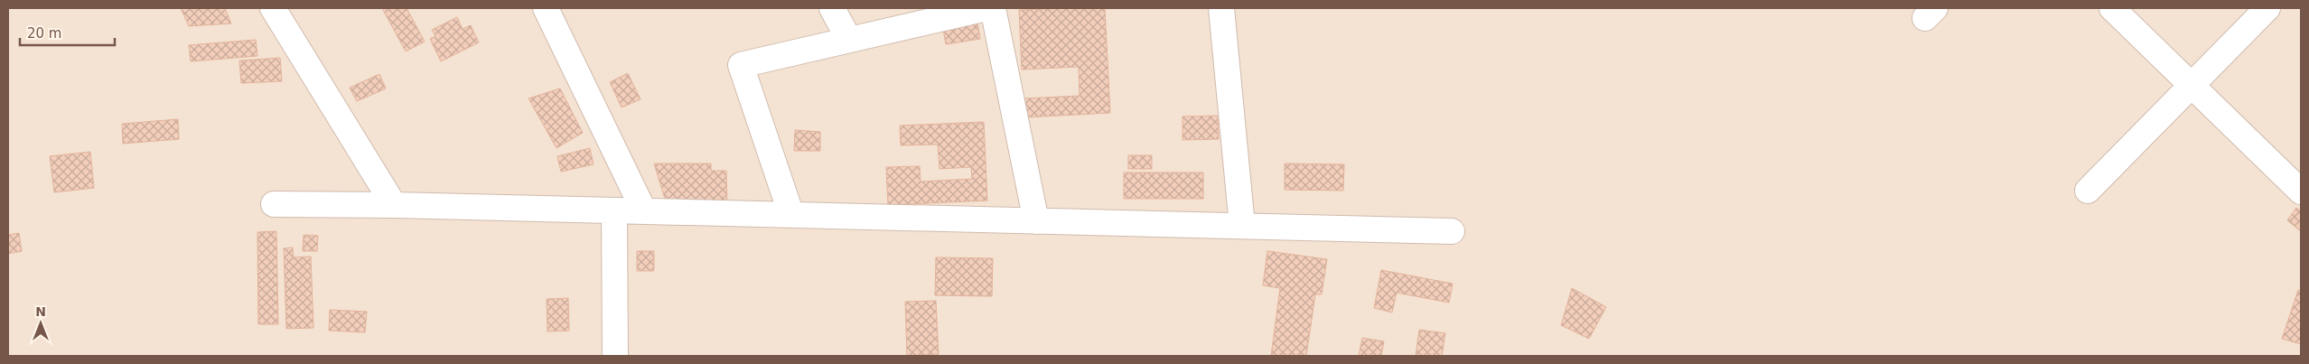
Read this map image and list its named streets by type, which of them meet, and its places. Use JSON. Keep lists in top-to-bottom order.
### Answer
{
  "scale_bar": "20 m",
  "north": "top"
}
